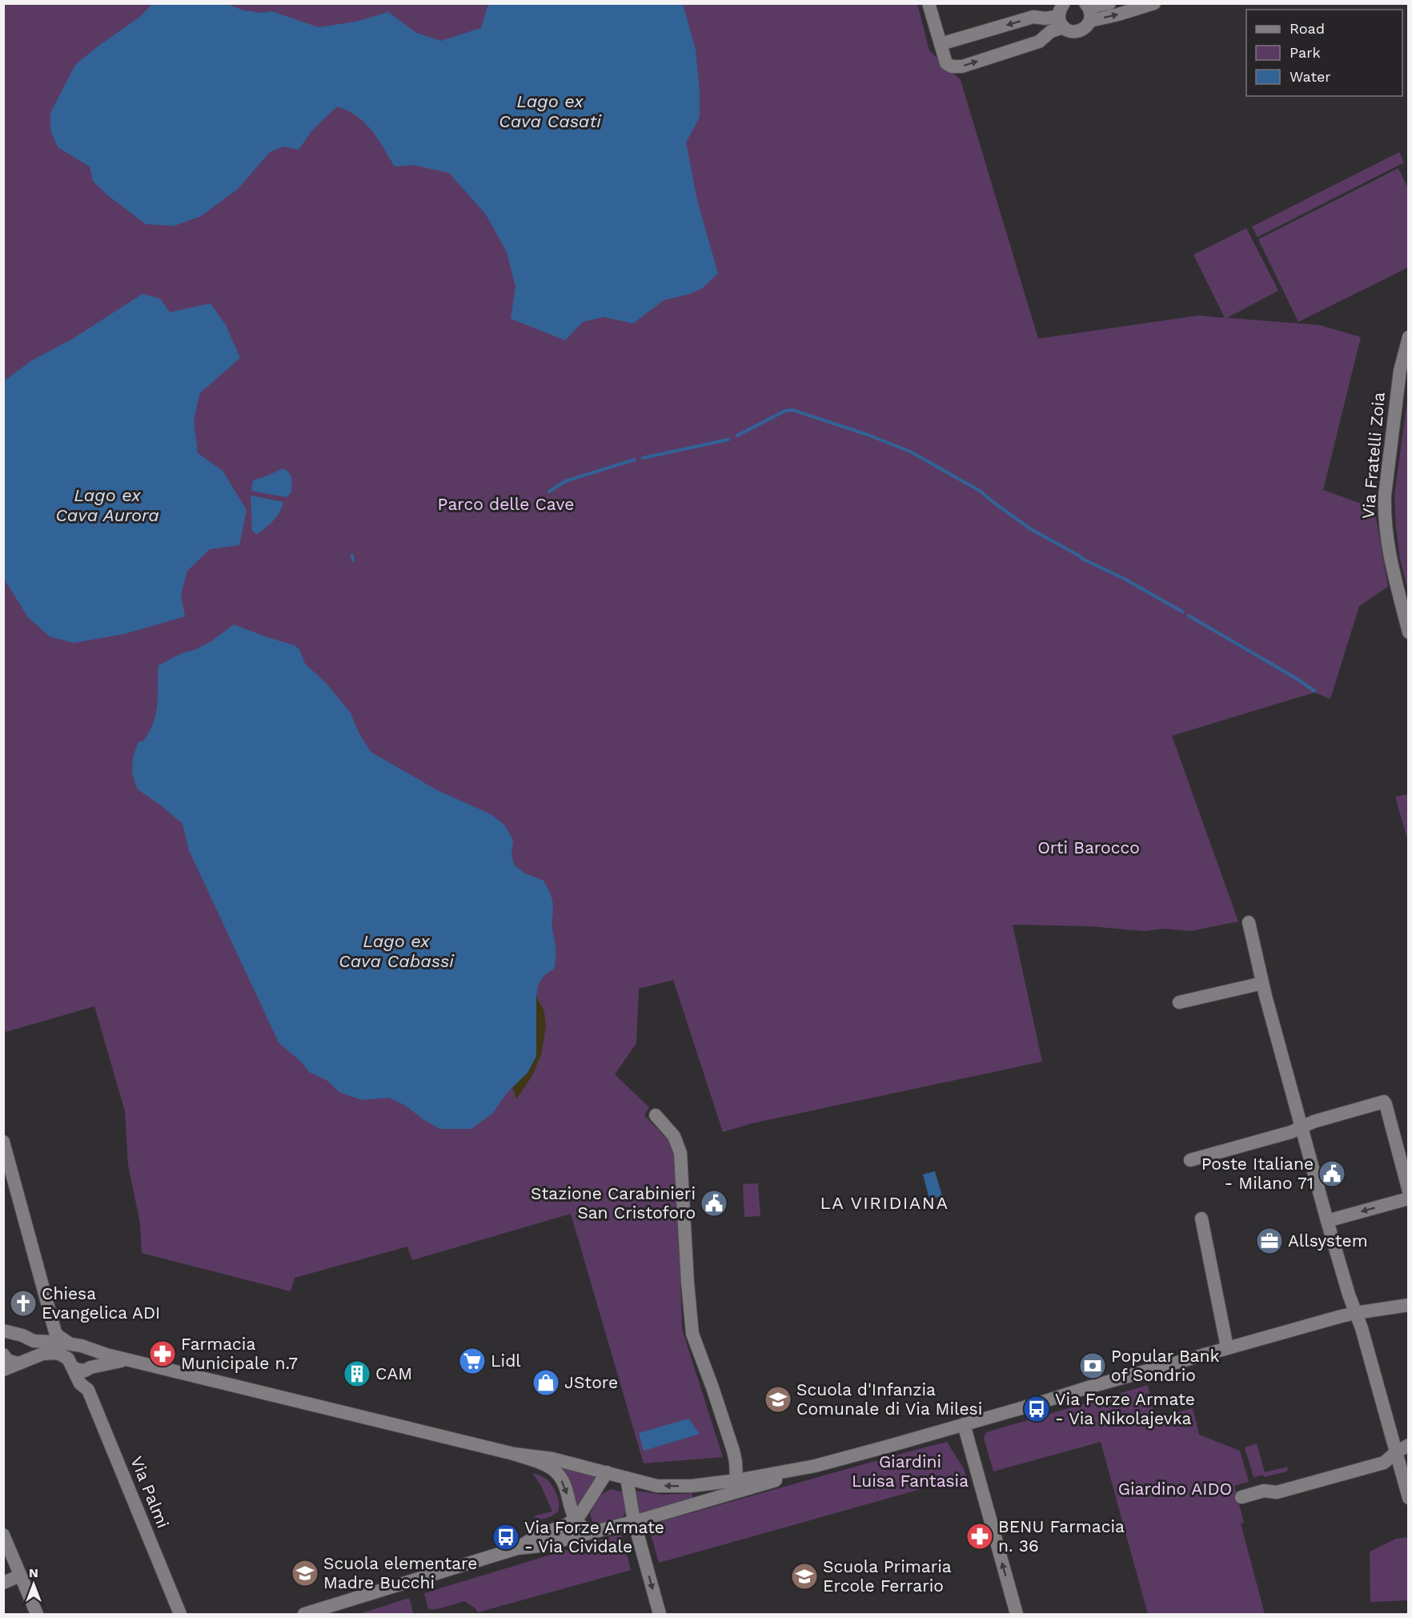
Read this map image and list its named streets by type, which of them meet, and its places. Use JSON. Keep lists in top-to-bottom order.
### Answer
{
  "streets": {
    "street": ["Via Fratelli Zoia", "Via Palmi"]
  },
  "districts": ["LA VIRIDIANA"],
  "water": ["Lago ex Cava Casati", "Lago ex Cava Aurora", "Lago ex Cava Cabassi"],
  "parks": [
    "Parco delle Cave",
    "Orti Barocco",
    "Giardini Luisa Fantasia",
    "Giardino AIDO"
  ],
  "places": {
    "public building": ["Poste Italiane - Milano 71", "Stazione Carabinieri San Cristoforo"],
    "office": ["Allsystem"],
    "church": ["Chiesa Evangelica ADI"],
    "pharmacy": ["Farmacia Municipale n.7", "BENU Farmacia n. 36"],
    "supermarket": ["Lidl"],
    "bank": ["Popular Bank of Sondrio"],
    "building": ["CAM"],
    "shop": ["JStore"],
    "school or university": ["Scuola d'Infanzia Comunale di Via Milesi", "Scuola elementare Madre Bucchi", "Scuola Primaria Ercole Ferrario"],
    "bus stop": ["Via Forze Armate - Via Nikolajevka", "Via Forze Armate - Via Cividale"]
  },
  "legend": ["Road", "Park", "Water"],
  "north": "top"
}
